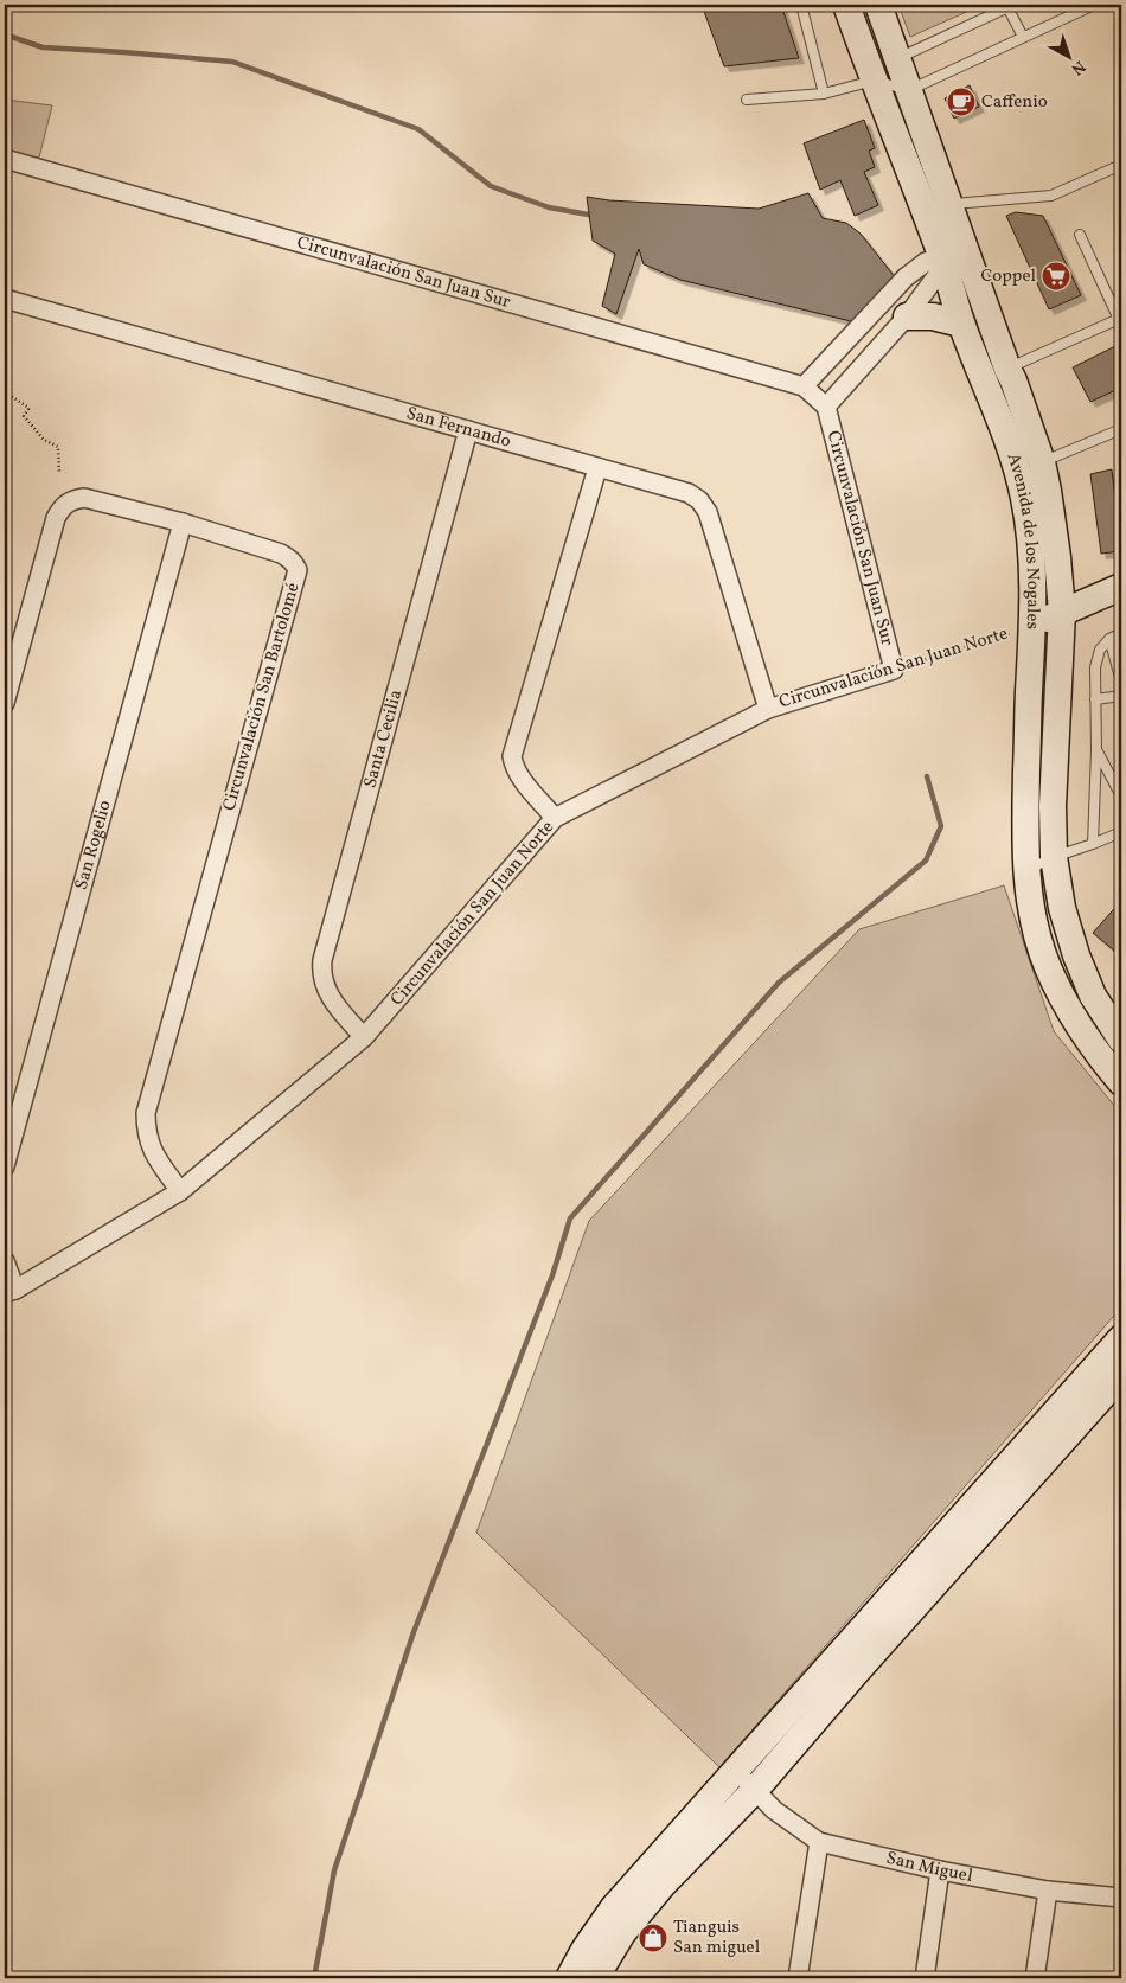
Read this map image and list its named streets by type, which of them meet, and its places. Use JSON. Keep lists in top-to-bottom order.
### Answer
{
  "streets": {
    "main road": ["Avenida de los Nogales"],
    "street": [
      "Circunvalación San Juan Sur",
      "San Fernando",
      "Circunvalación San Juan Norte",
      "Circunvalación San Bartolomé",
      "Santa Cecilia",
      "San Rogelio",
      "San Miguel"
    ]
  },
  "crossings": [
    ["Circunvalación San Juan Sur", "Avenida de los Nogales"],
    ["Circunvalación San Juan Sur", "Circunvalación San Juan Norte"],
    ["San Fernando", "Circunvalación San Juan Norte"],
    ["San Fernando", "Santa Cecilia"],
    ["Avenida de los Nogales", "Circunvalación San Juan Norte"],
    ["Circunvalación San Juan Norte", "Circunvalación San Bartolomé"],
    ["Circunvalación San Juan Norte", "Santa Cecilia"],
    ["Circunvalación San Bartolomé", "San Rogelio"]
  ],
  "places": {
    "cafe": ["Caffenio"],
    "supermarket": ["Coppel"],
    "shop": ["Tianguis San miguel"]
  },
  "north": "bottom right"
}
